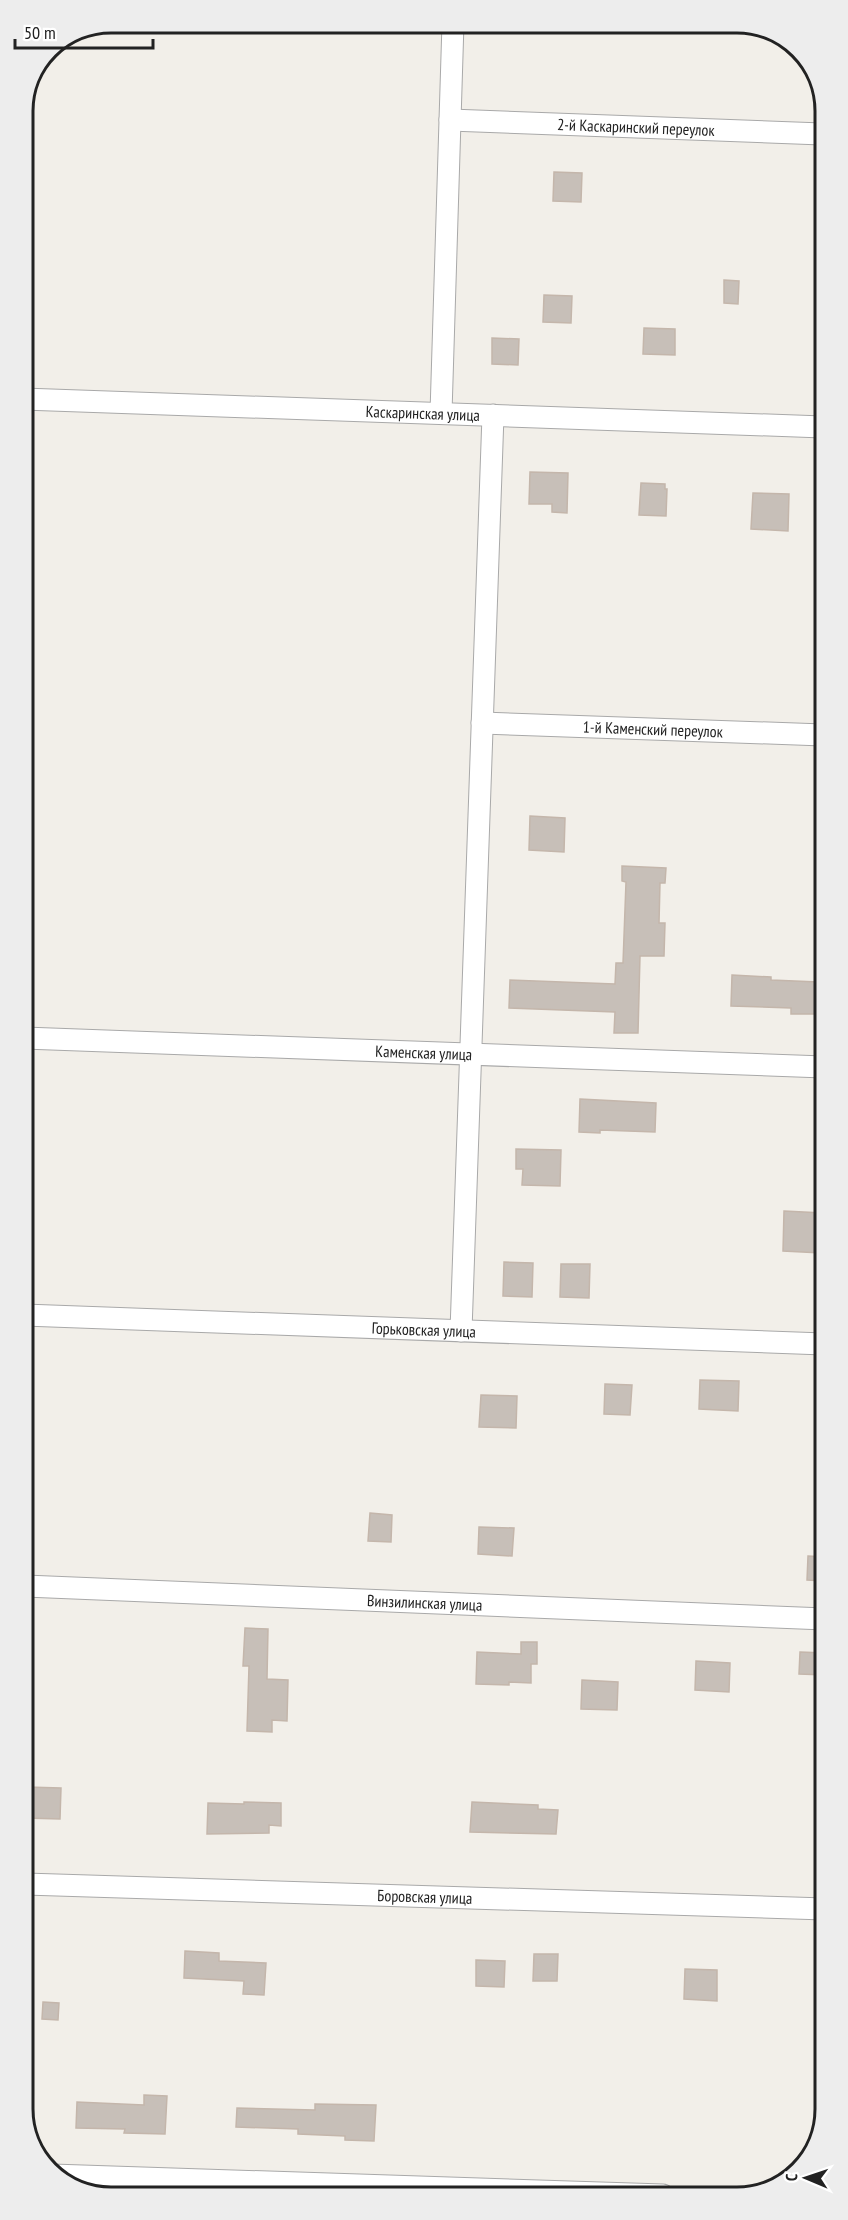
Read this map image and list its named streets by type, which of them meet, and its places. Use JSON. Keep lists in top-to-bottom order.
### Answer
{
  "streets": {
    "street": [
      "2-й Каскаринский переулок",
      "Каскаринская улица",
      "1-й Каменский переулок",
      "Каменская улица",
      "Горьковская улица",
      "Винзилинская улица",
      "Боровская улица"
    ]
  },
  "scale_bar": "50 m",
  "north": "left"
}
